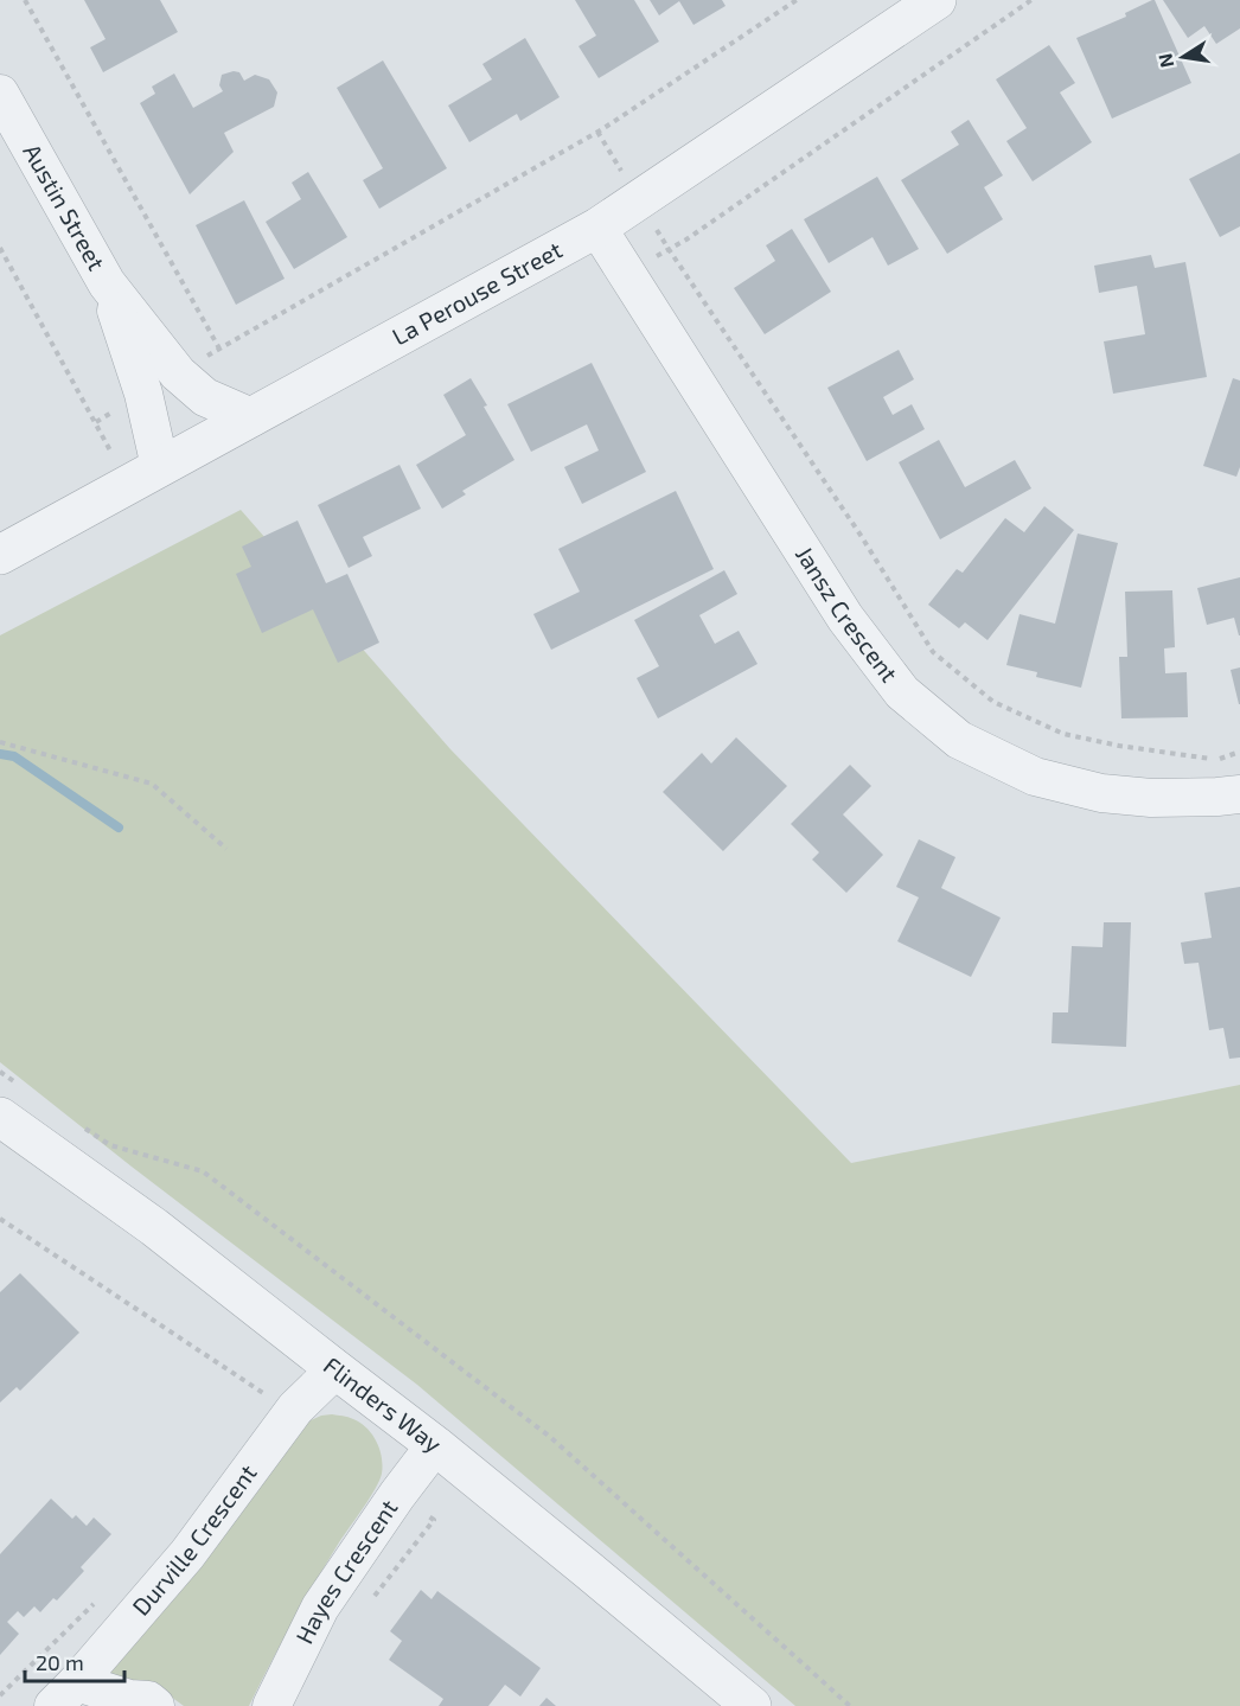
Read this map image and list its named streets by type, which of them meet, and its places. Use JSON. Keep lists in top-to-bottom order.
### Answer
{
  "streets": {
    "street": [
      "Austin Street",
      "La Perouse Street",
      "Jansz Crescent",
      "Flinders Way",
      "Durville Crescent",
      "Hayes Crescent"
    ]
  },
  "crossings": [
    ["Austin Street", "La Perouse Street"],
    ["La Perouse Street", "Jansz Crescent"],
    ["Flinders Way", "Durville Crescent"],
    ["Flinders Way", "Hayes Crescent"]
  ],
  "scale_bar": "20 m",
  "north": "left"
}
